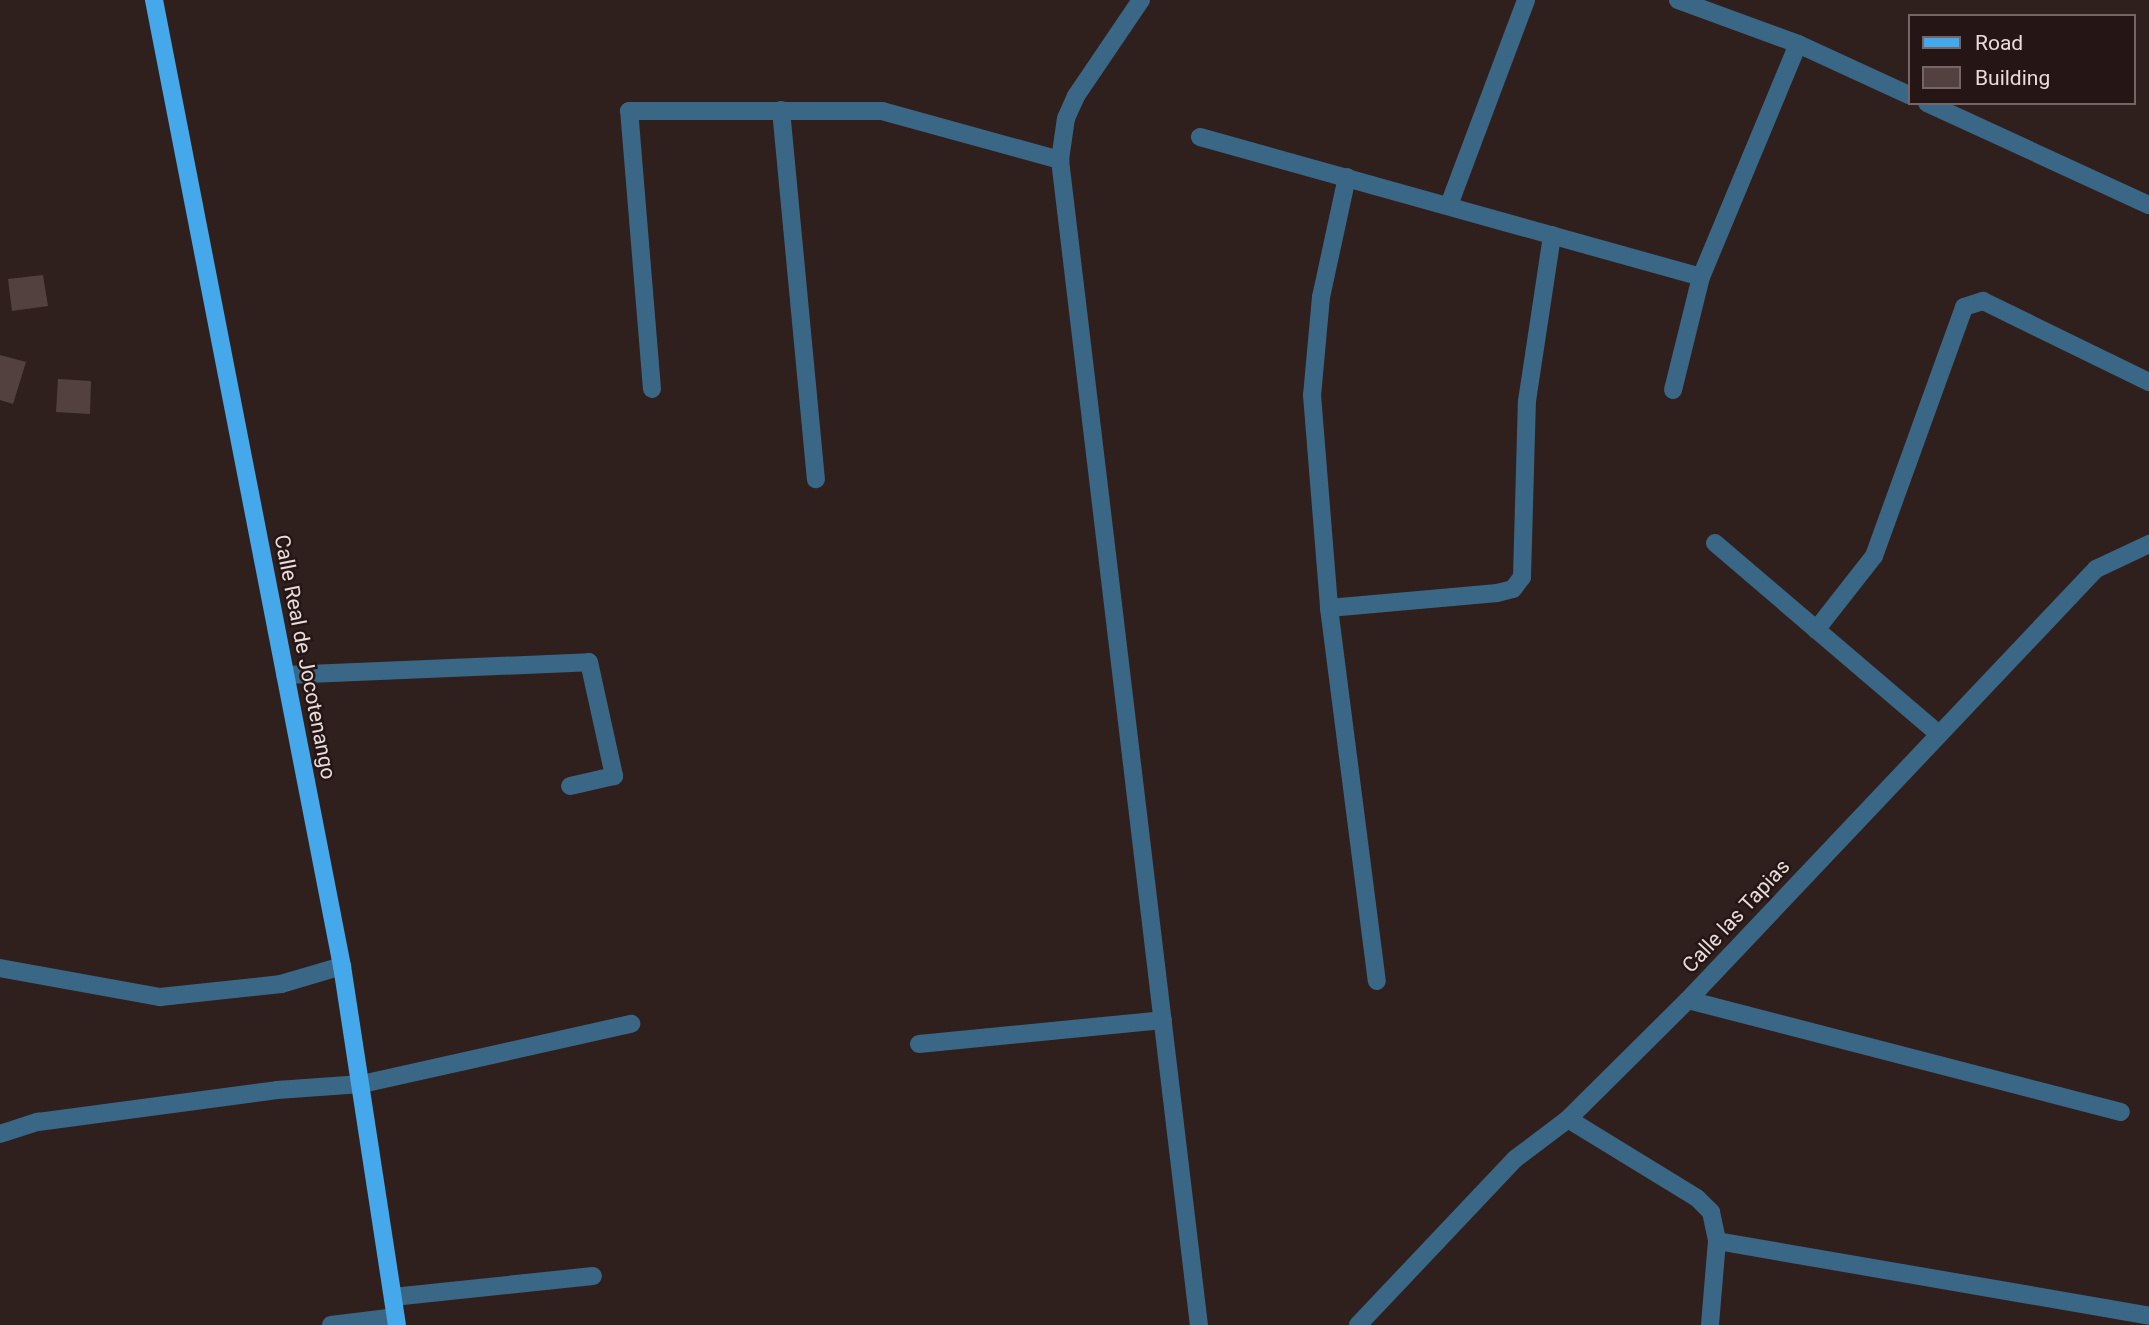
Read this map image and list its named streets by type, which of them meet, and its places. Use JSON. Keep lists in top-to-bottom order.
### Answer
{
  "streets": {
    "main road": ["Calle Real de Jocotenango"],
    "street": ["Calle las Tapias"]
  },
  "legend": ["Road", "Building"]
}
